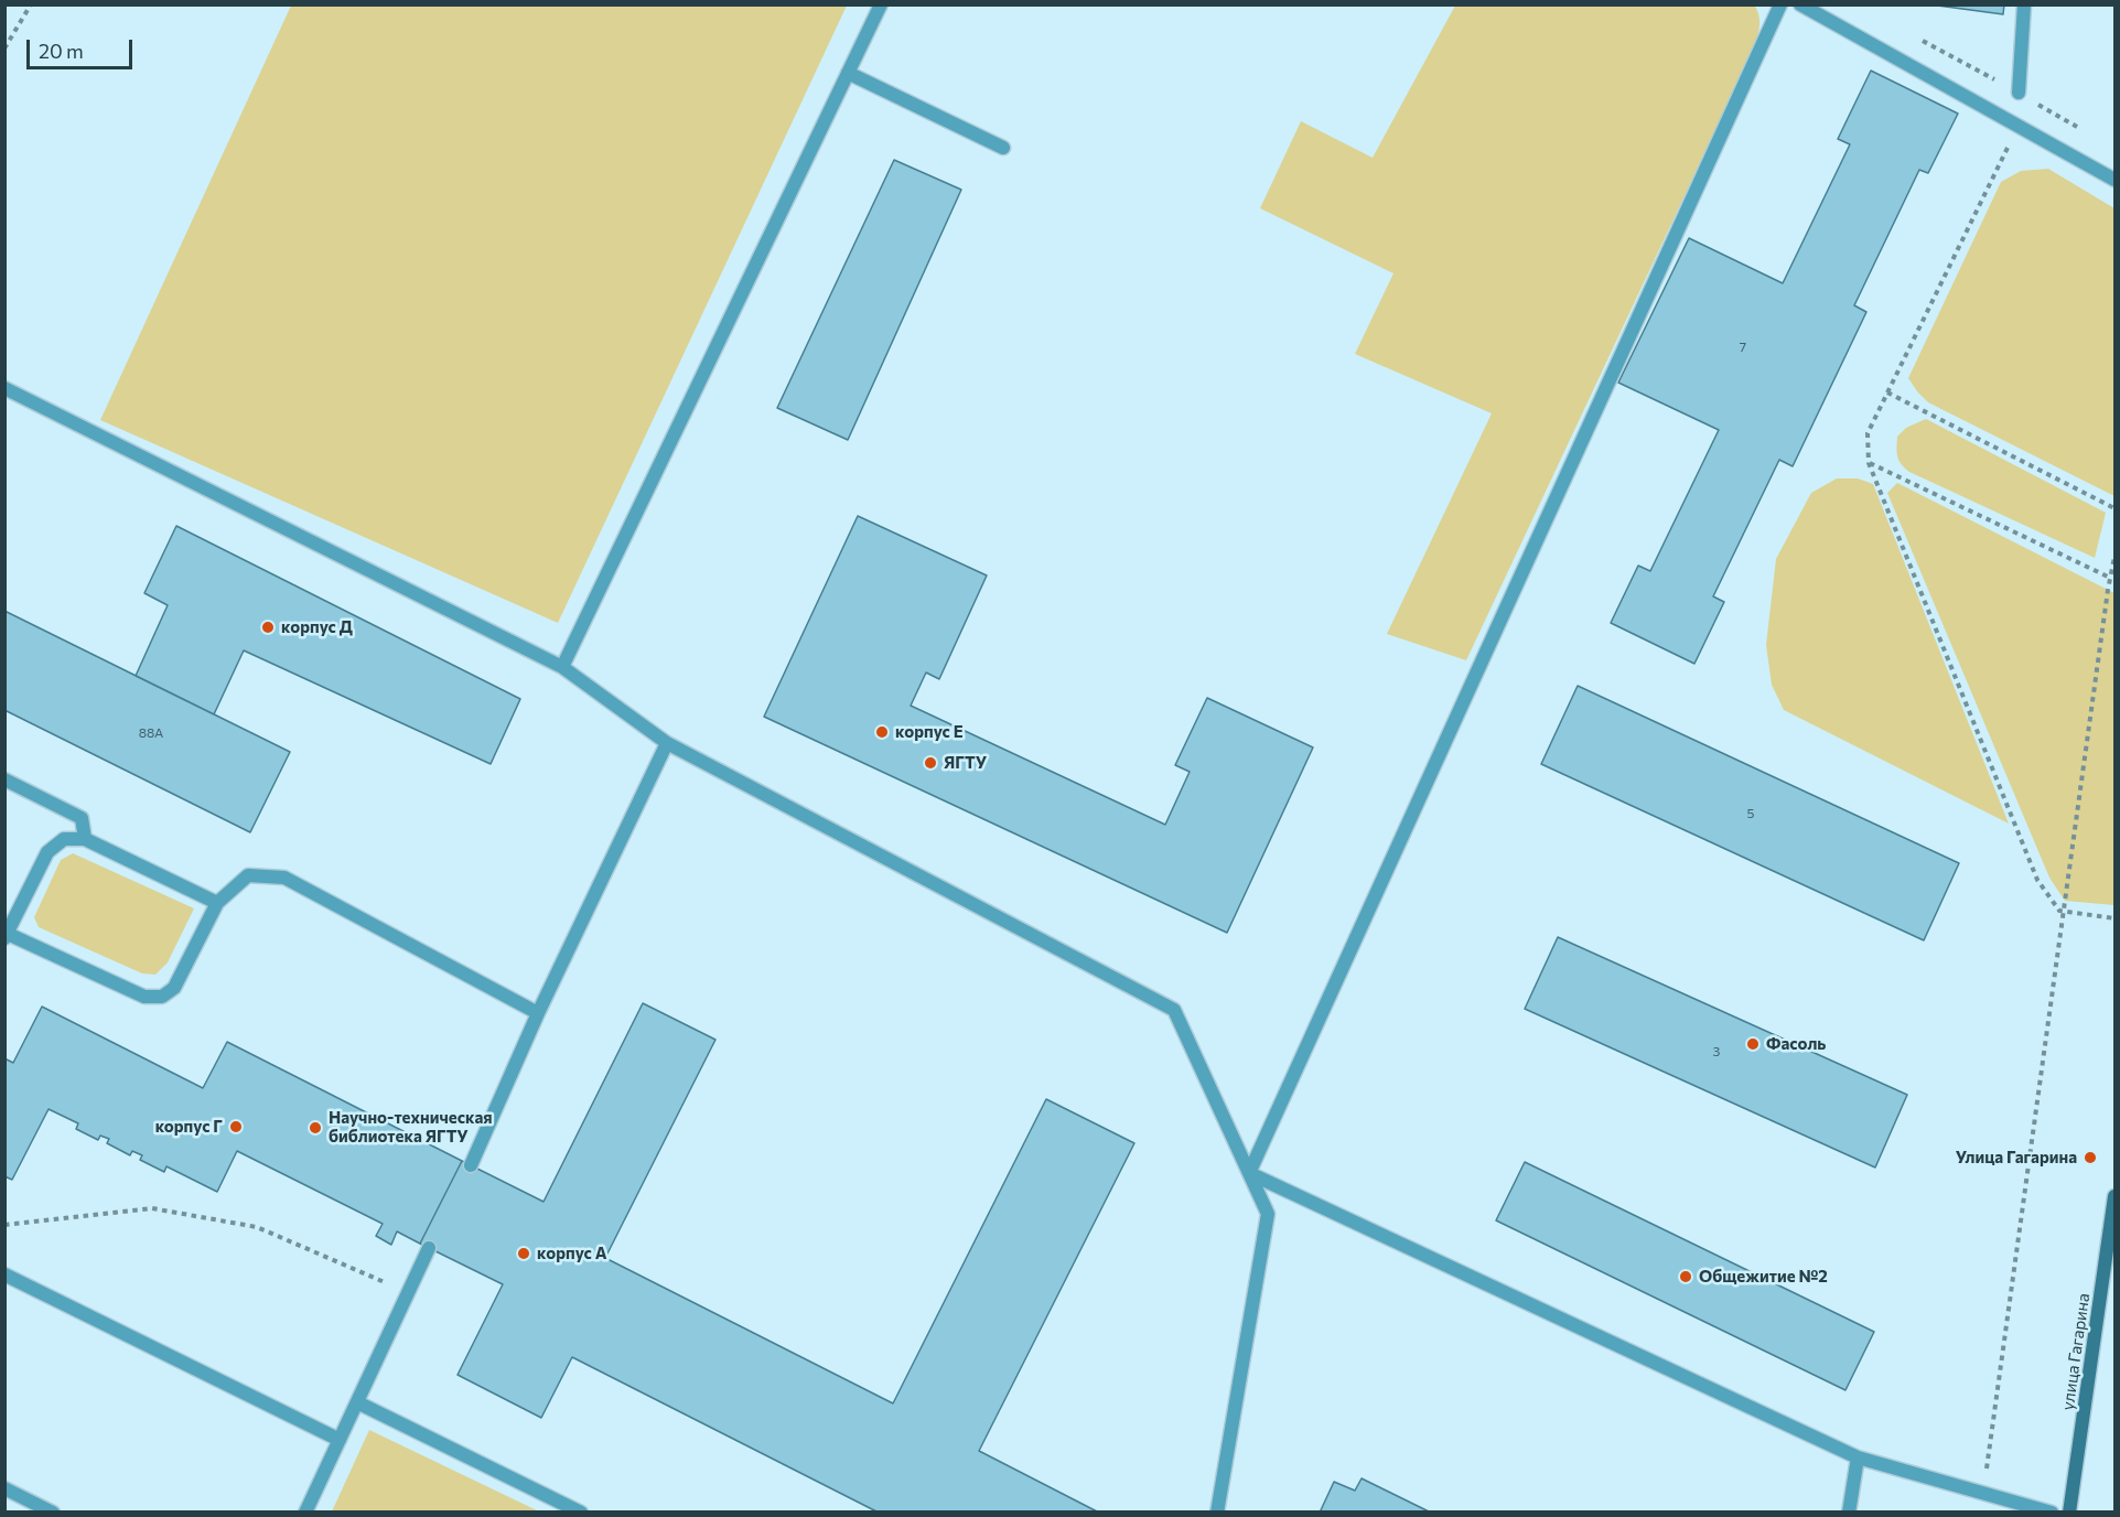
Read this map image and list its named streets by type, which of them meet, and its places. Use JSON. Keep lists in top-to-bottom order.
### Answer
{
  "streets": {
    "main road": ["улица Гагарина"]
  },
  "places": [
    "корпус Д",
    "корпус Е",
    "ЯГТУ",
    "Фасоль",
    "корпус Г",
    "Научно-техническая библиотека ЯГТУ",
    "Улица Гагарина",
    "корпус А",
    "Общежитие №2"
  ],
  "house_numbers": [
    "7",
    "88А",
    "5",
    "3"
  ],
  "scale_bar": "20 m"
}
